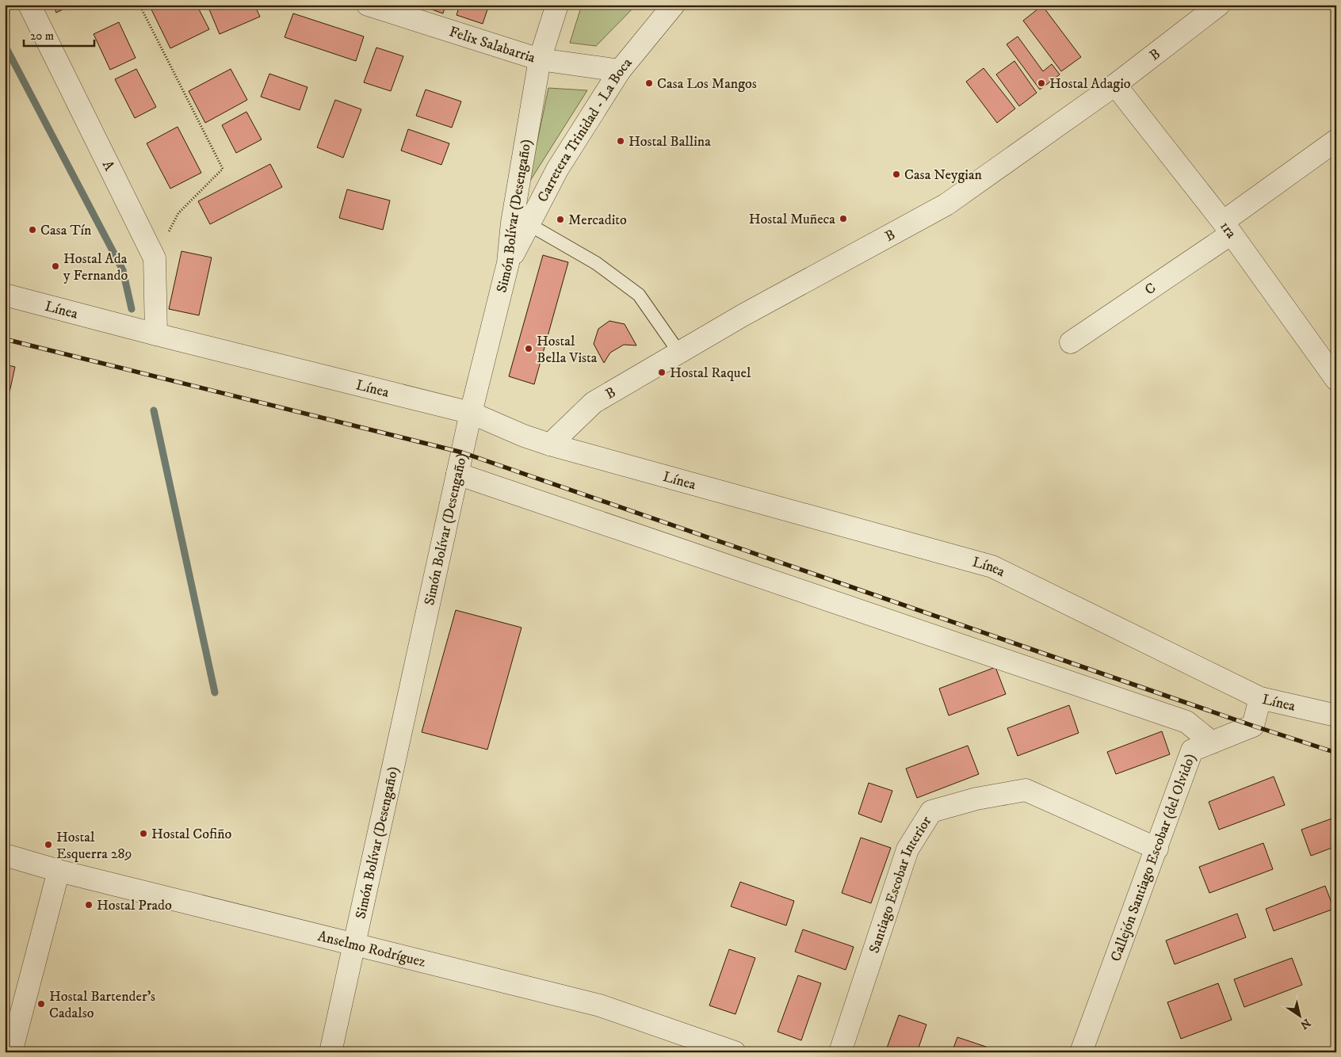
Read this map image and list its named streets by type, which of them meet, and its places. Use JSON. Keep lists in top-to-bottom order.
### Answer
{
  "streets": {
    "street": [
      "Felix Salabarria",
      "B",
      "Carretera Trinidad - La Boca",
      "A",
      "Simón Bolívar (Desengaño)",
      "1ra",
      "C",
      "Línea",
      "Callejón Santiago Escobar (del Olvido)",
      "Santiago Escobar Interior",
      "Anselmo Rodríguez"
    ]
  },
  "crossings": [
    ["Felix Salabarria", "Carretera Trinidad - La Boca"],
    ["Felix Salabarria", "Simón Bolívar (Desengaño)"],
    ["B", "1ra"],
    ["B", "Línea"],
    ["Carretera Trinidad - La Boca", "Simón Bolívar (Desengaño)"],
    ["A", "Línea"],
    ["Simón Bolívar (Desengaño)", "Línea"],
    ["Simón Bolívar (Desengaño)", "Anselmo Rodríguez"],
    ["1ra", "C"],
    ["Línea", "Callejón Santiago Escobar (del Olvido)"],
    ["Callejón Santiago Escobar (del Olvido)", "Santiago Escobar Interior"]
  ],
  "places": [
    "Casa Los Mangos",
    "Hostal Adagio",
    "Hostal Ballina",
    "Casa Neygian",
    "Hostal Muñeca",
    "Mercadito",
    "Casa Tín",
    "Hostal Ada y Fernando",
    "Hostal Bella Vista",
    "Hostal Raquel",
    "Hostal Cofiño",
    "Hostal Esquerra 289",
    "Hostal Prado",
    "Hostal Bartender’s Cadalso"
  ],
  "scale_bar": "20 m",
  "north": "bottom right"
}
